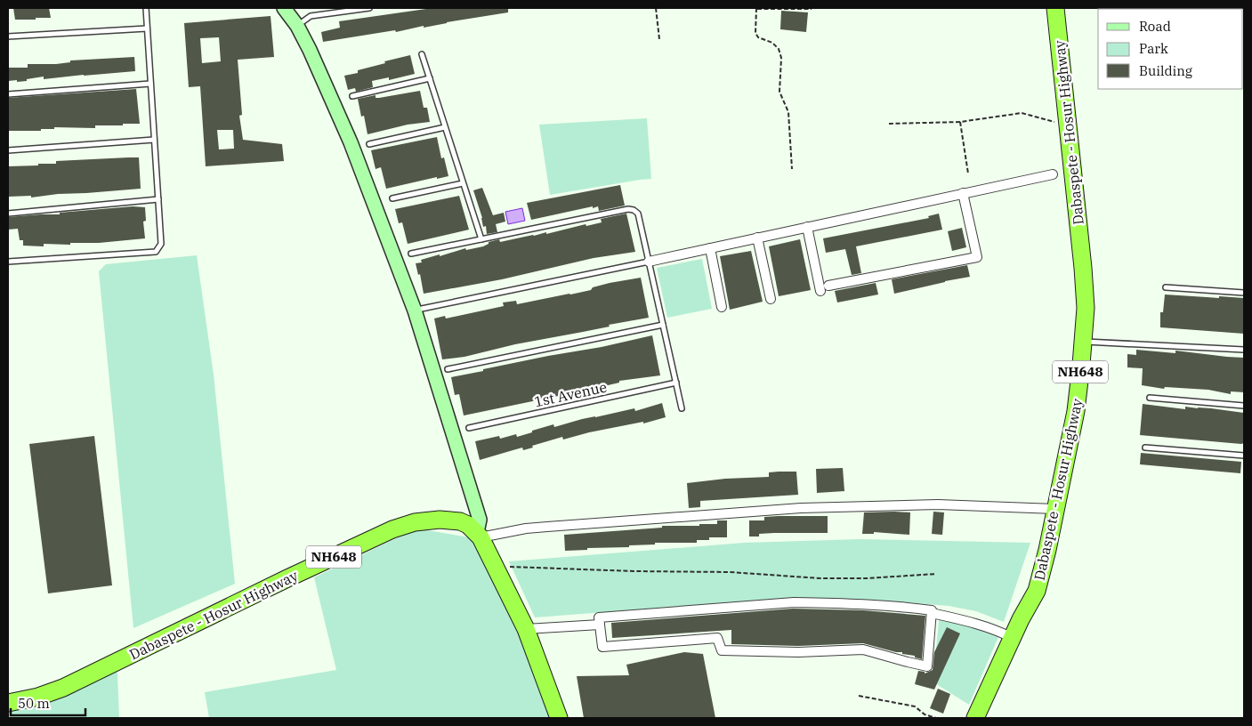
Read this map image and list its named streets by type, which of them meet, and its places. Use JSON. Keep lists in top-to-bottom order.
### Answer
{
  "streets": {
    "highway": ["Dabaspete - Hosur Highway", "NH648"],
    "lane": ["1st Avenue"]
  },
  "legend": ["Road", "Park", "Building"],
  "scale_bar": "50 m"
}
